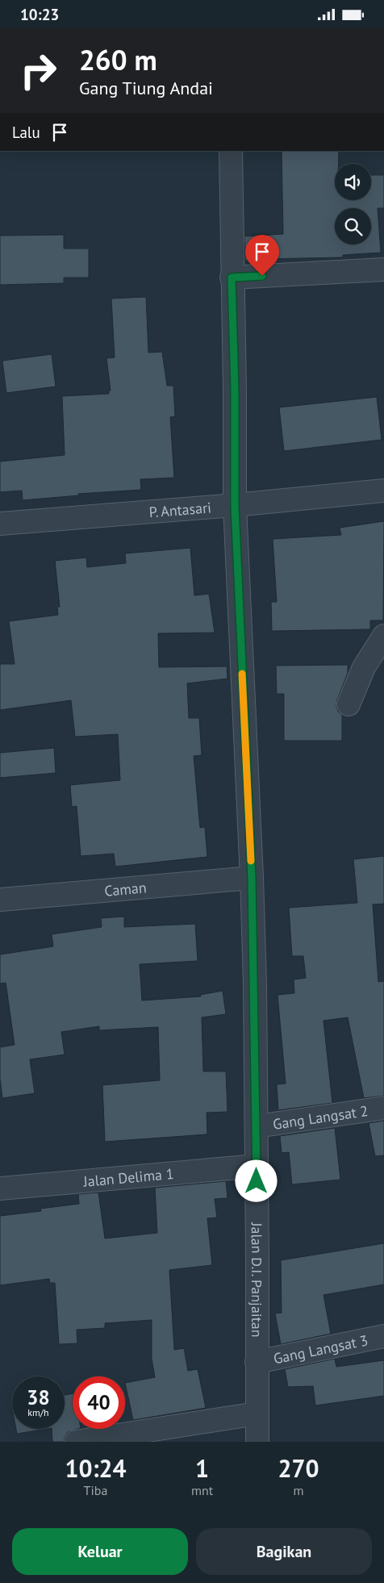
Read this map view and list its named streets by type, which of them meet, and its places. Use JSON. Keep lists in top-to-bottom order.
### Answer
{
  "streets": {
    "street": [
      "P. Antasari",
      "Caman",
      "Gang Langsat 2",
      "Jalan Delima 1",
      "Jalan D.I. Panjaitan",
      "Gang Langsat 3"
    ]
  },
  "crossings": [
    ["P. Antasari", "Jalan D.I. Panjaitan"],
    ["Caman", "Jalan D.I. Panjaitan"],
    ["Gang Langsat 2", "Jalan D.I. Panjaitan"],
    ["Jalan Delima 1", "Jalan D.I. Panjaitan"],
    ["Jalan D.I. Panjaitan", "Gang Langsat 3"]
  ],
  "page": {
    "status": "10:23",
    "turn": ["260 m", "Gang Tiung Andai"],
    "then": "Lalu",
    "speed": "38 km/h",
    "limit": "40",
    "eta": [
      "10:24",
      "Tiba",
      "1",
      "mnt",
      "270",
      "m"
    ],
    "buttons": ["Keluar", "Bagikan"]
  }
}
